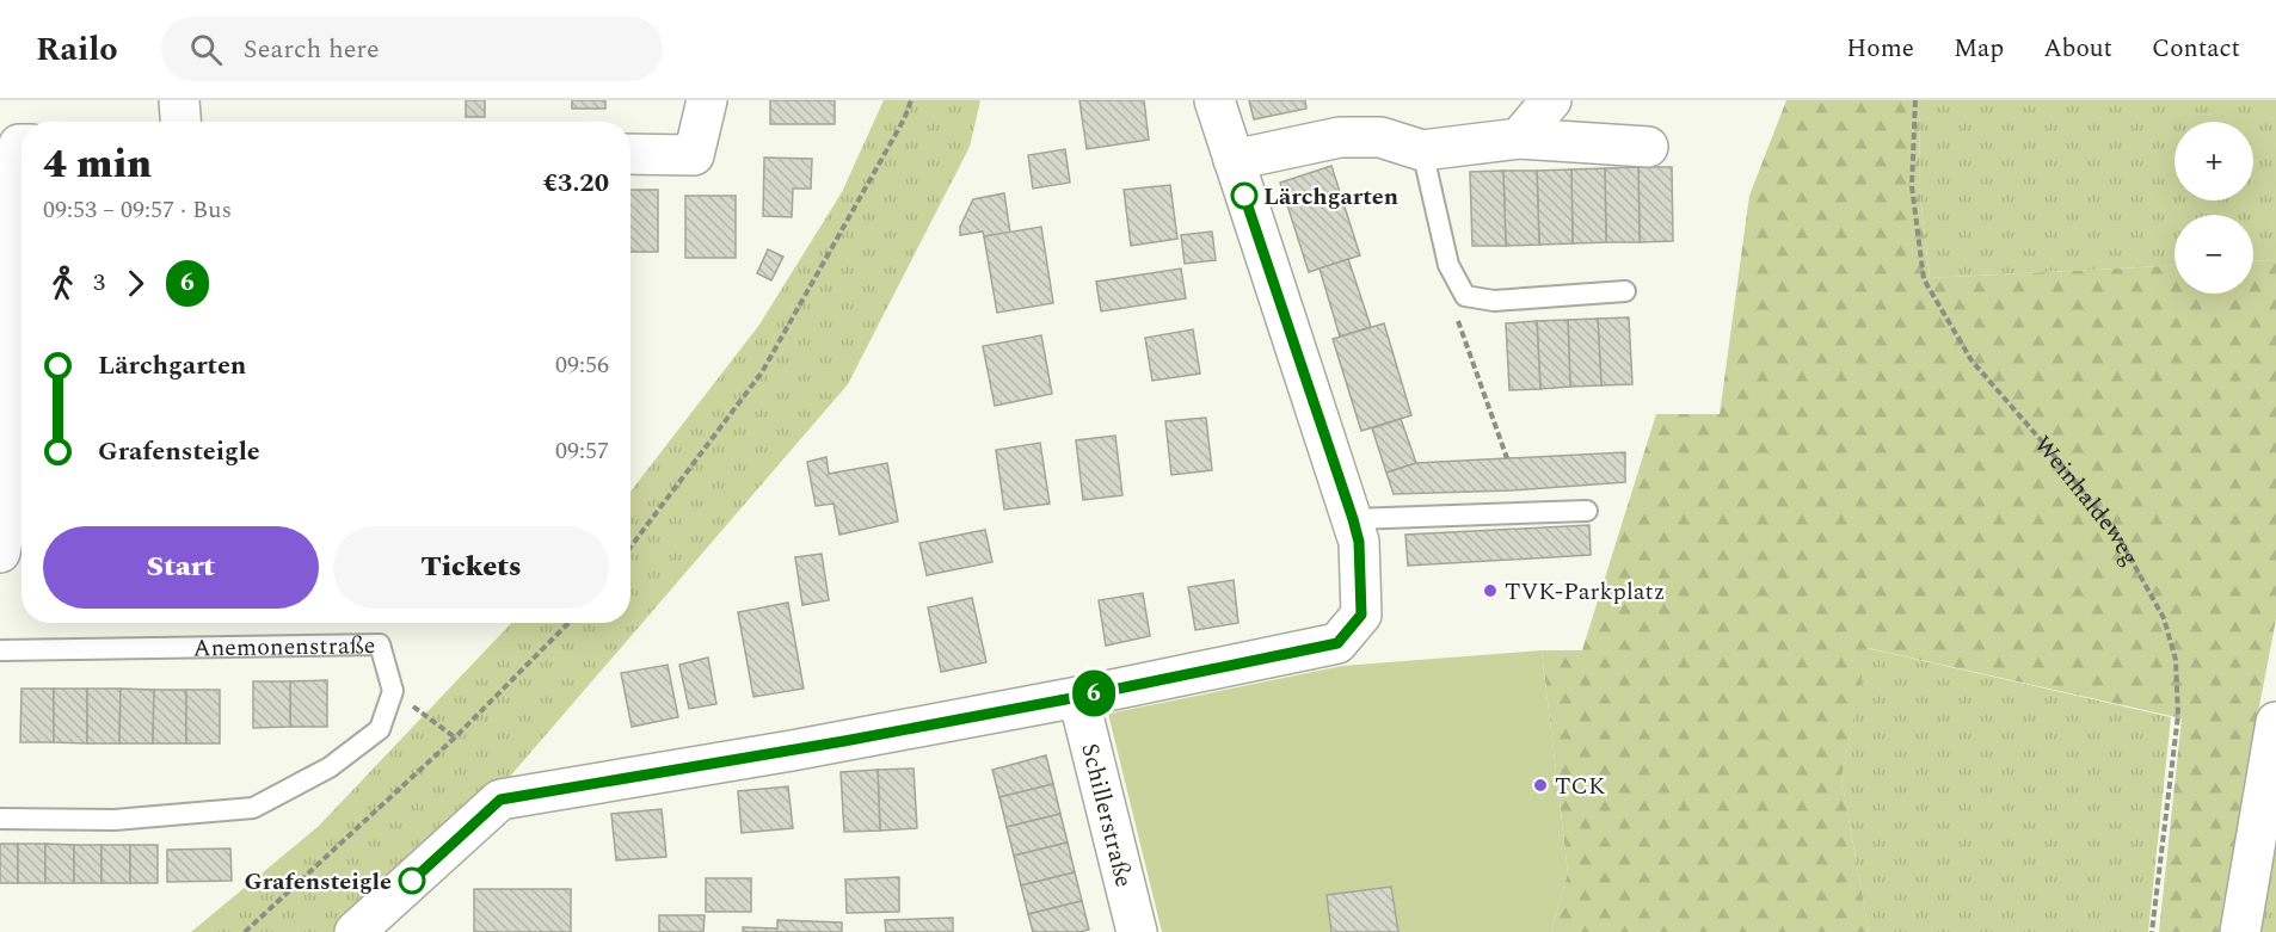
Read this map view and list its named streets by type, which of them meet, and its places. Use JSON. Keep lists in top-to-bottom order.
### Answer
{
  "streets": {
    "street": ["Schillerstraße"],
    "lane": ["Anemonenstraße"],
    "path": ["Weinhaldeweg"]
  },
  "places": [
    "Lärchgarten",
    "TVK-Parkplatz",
    "TCK",
    "Grafensteigle"
  ],
  "lines": ["bus line 6"],
  "page": {
    "header": "Railo",
    "search": "Search here",
    "nav": [
      "Home",
      "Map",
      "About",
      "Contact"
    ],
    "on_map": "6",
    "map_buttons": ["+", "−"],
    "heading": ["4 min", "09:53 – 09:57 · Bus", "€3.20"],
    "legs": ["3", "6"],
    "list": [
      {
        "name": "Lärchgarten",
        "value": "09:56"
      },
      {
        "name": "Grafensteigle",
        "value": "09:57"
      }
    ],
    "buttons": ["Start", "Tickets"]
  }
}
